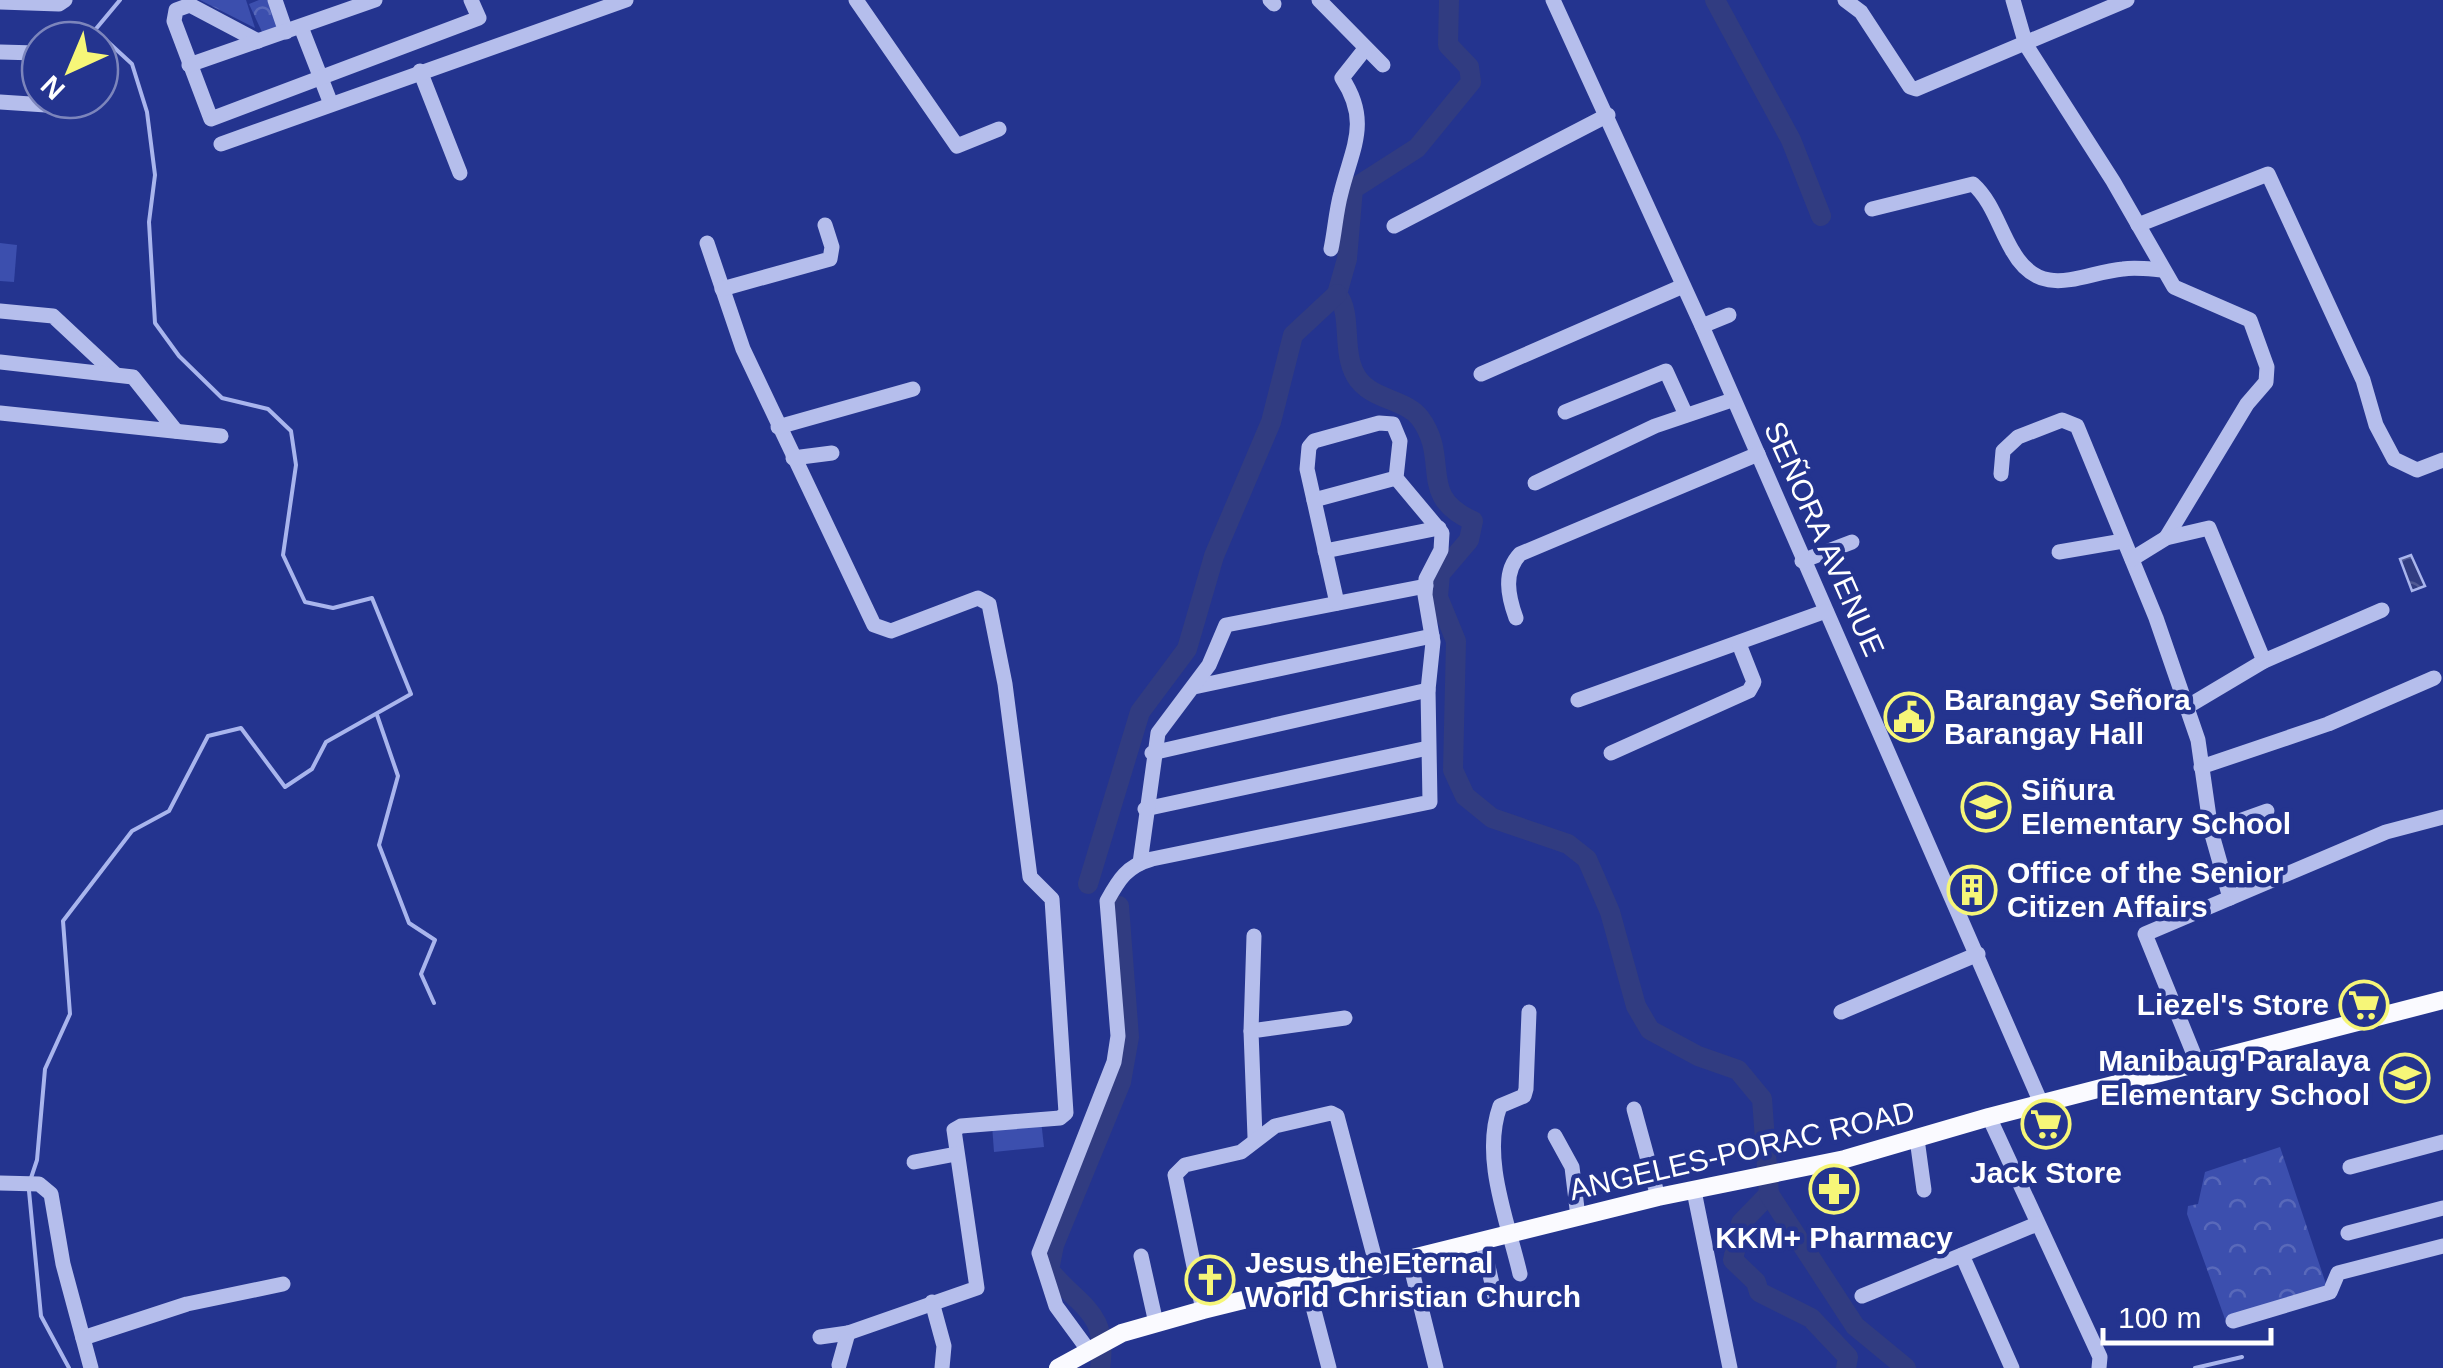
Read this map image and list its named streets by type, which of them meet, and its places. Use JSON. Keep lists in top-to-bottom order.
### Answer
{
  "streets": {
    "main road": ["ANGELES-PORAC ROAD"],
    "street": ["SEÑORA AVENUE"]
  },
  "crossings": [
    ["SEÑORA AVENUE", "ANGELES-PORAC ROAD"]
  ],
  "places": {
    "public building": ["Barangay Señora Barangay Hall"],
    "school or university": ["Siñura Elementary School", "Manibaug Paralaya Elementary School"],
    "building": ["Office of the Senior Citizen Affairs"],
    "supermarket": ["Liezel's Store", "Jack Store"],
    "pharmacy": ["KKM+ Pharmacy"],
    "church": ["Jesus the Eternal World Christian Church"]
  },
  "scale_bar": "100 m",
  "north": "bottom left"
}
